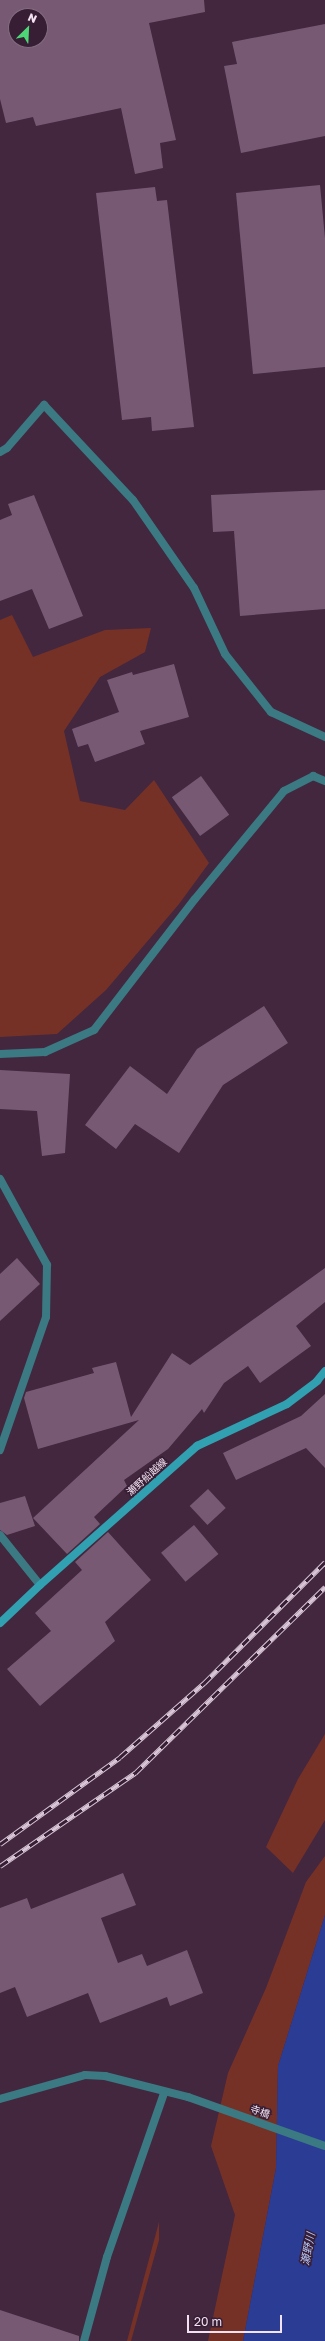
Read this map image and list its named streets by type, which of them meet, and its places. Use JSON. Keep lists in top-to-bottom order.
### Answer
{
  "streets": {
    "main road": ["瀬野船越線"],
    "street": ["寺橋"]
  },
  "water": ["瀬野川"],
  "scale_bar": "20 m",
  "north": "top right"
}
